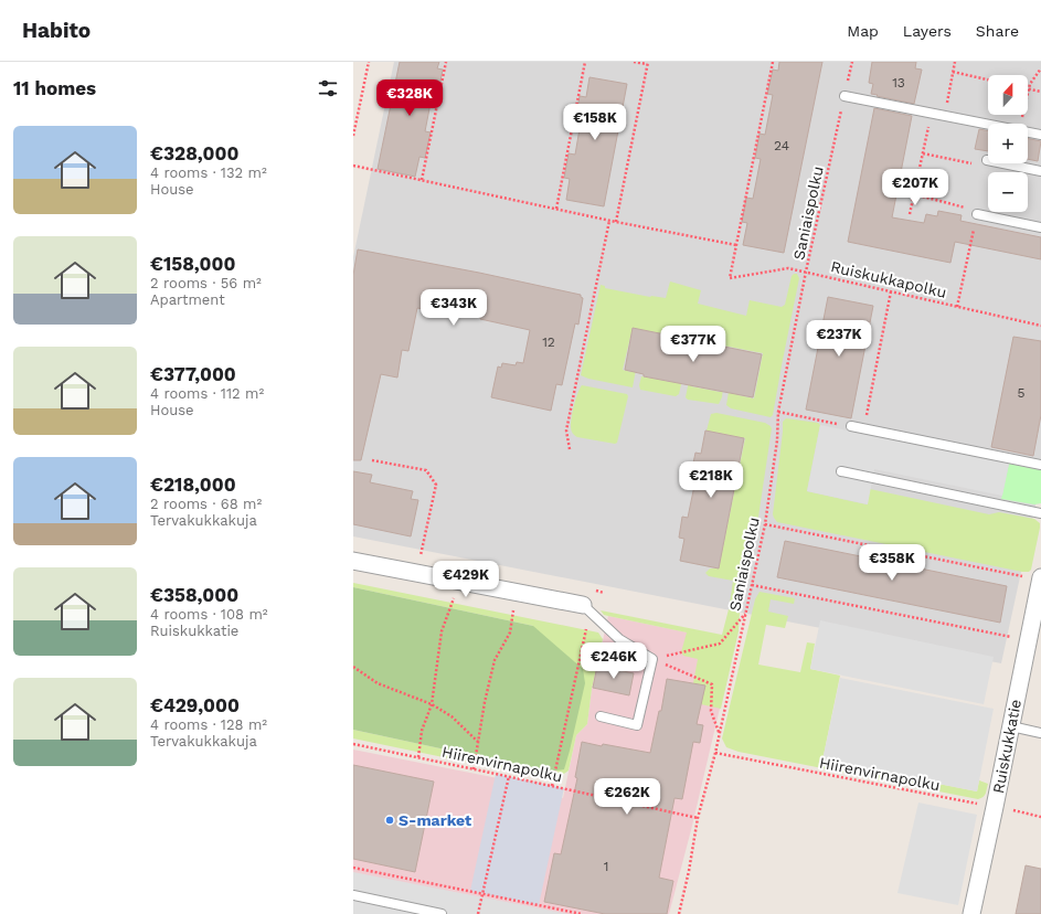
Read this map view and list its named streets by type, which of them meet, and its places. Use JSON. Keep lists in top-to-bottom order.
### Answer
{
  "streets": {
    "street": ["Ruiskukkatie"],
    "path": ["Saniaispolku", "Ruiskukkapolku", "Hiirenvirnapolku"]
  },
  "crossings": [
    ["Saniaispolku", "Ruiskukkapolku"],
    ["Saniaispolku", "Hiirenvirnapolku"],
    ["Ruiskukkatie", "Hiirenvirnapolku"]
  ],
  "places": ["S-market"],
  "house_numbers": [
    "13",
    "24",
    "12",
    "5",
    "1"
  ],
  "north": "top",
  "page": {
    "header": "Habito",
    "nav": ["Map", "Layers", "Share"],
    "heading": "11 homes",
    "map_buttons": ["+", "−"],
    "price": [
      "€328K",
      "€158K",
      "€207K",
      "€343K",
      "€237K",
      "€377K",
      "€218K",
      "€358K",
      "€429K",
      "€246K",
      "€262K"
    ],
    "list": [
      {
        "name": "€328,000",
        "note": "4 rooms · 132 m² · House"
      },
      {
        "name": "€158,000",
        "note": "2 rooms · 56 m² · Apartment"
      },
      {
        "name": "€377,000",
        "note": "4 rooms · 112 m² · House"
      },
      {
        "name": "€218,000",
        "note": "2 rooms · 68 m² · Tervakukkakuja"
      },
      {
        "name": "€358,000",
        "note": "4 rooms · 108 m² · Ruiskukkatie"
      },
      {
        "name": "€429,000",
        "note": "4 rooms · 128 m² · Tervakukkakuja"
      }
    ]
  }
}
